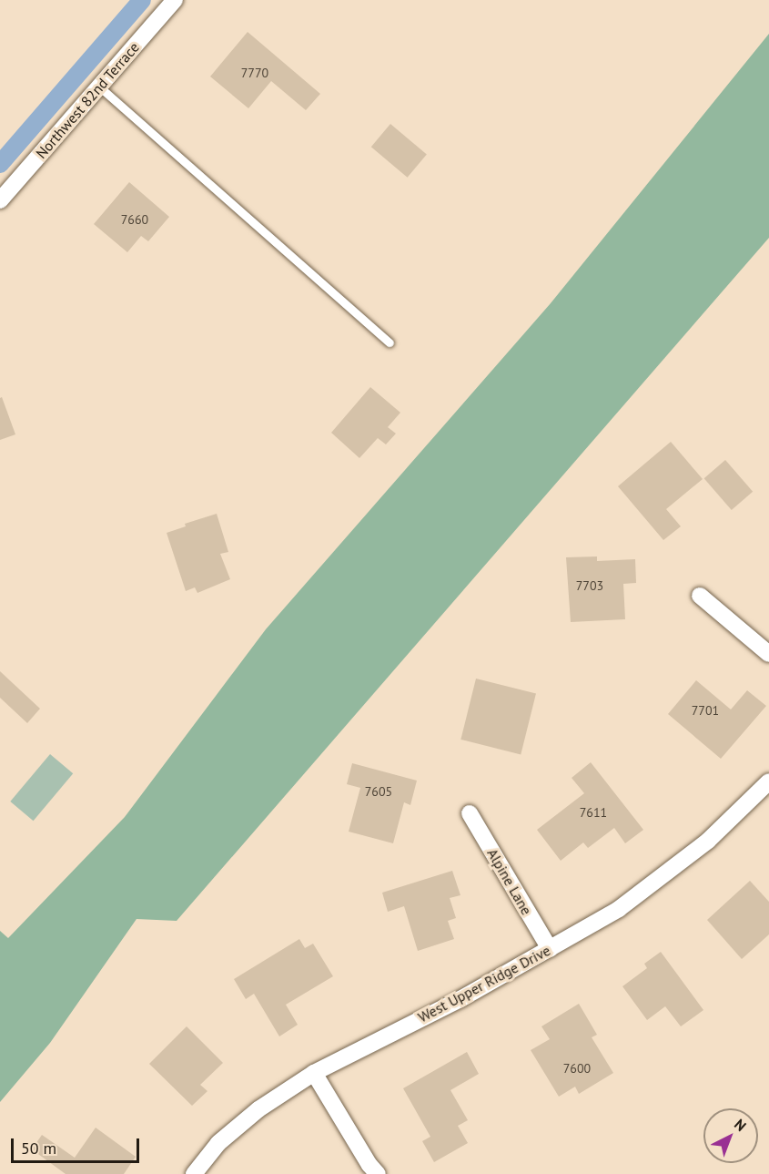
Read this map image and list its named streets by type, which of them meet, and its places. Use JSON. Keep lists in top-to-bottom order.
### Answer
{
  "streets": {
    "street": ["Northwest 82nd Terrace", "Alpine Lane", "West Upper Ridge Drive"]
  },
  "crossings": [
    ["Alpine Lane", "West Upper Ridge Drive"]
  ],
  "house_numbers": [
    "7770",
    "7660",
    "7703",
    "7701",
    "7605",
    "7611",
    "7600"
  ],
  "scale_bar": "50 m",
  "north": "top right"
}
